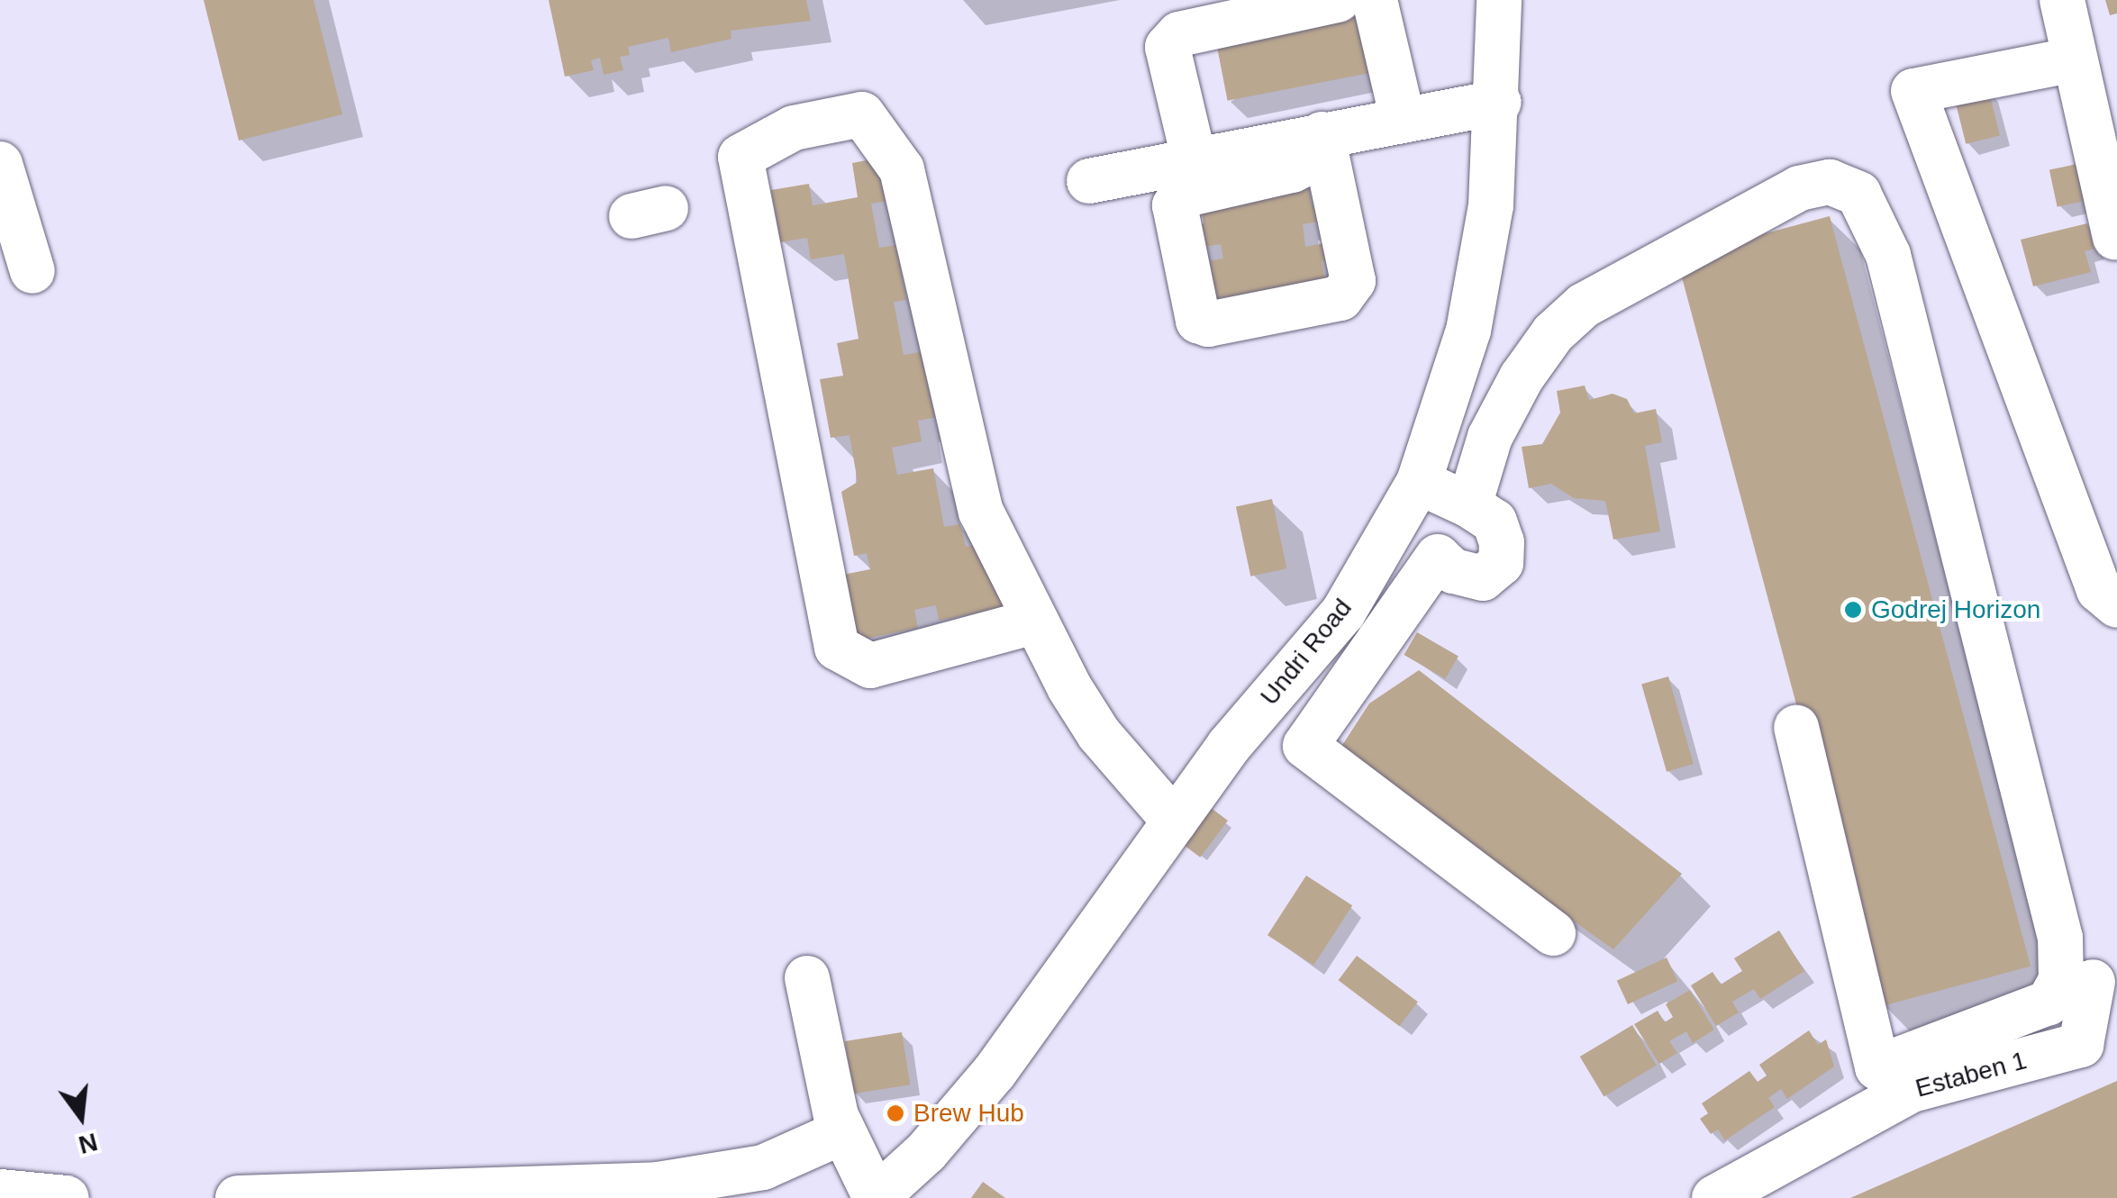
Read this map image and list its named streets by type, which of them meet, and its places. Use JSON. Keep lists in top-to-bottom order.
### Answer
{
  "streets": {
    "street": ["Undri Road", "Estaben 1"]
  },
  "places": ["Godrej Horizon", "Brew Hub"],
  "north": "bottom"
}
